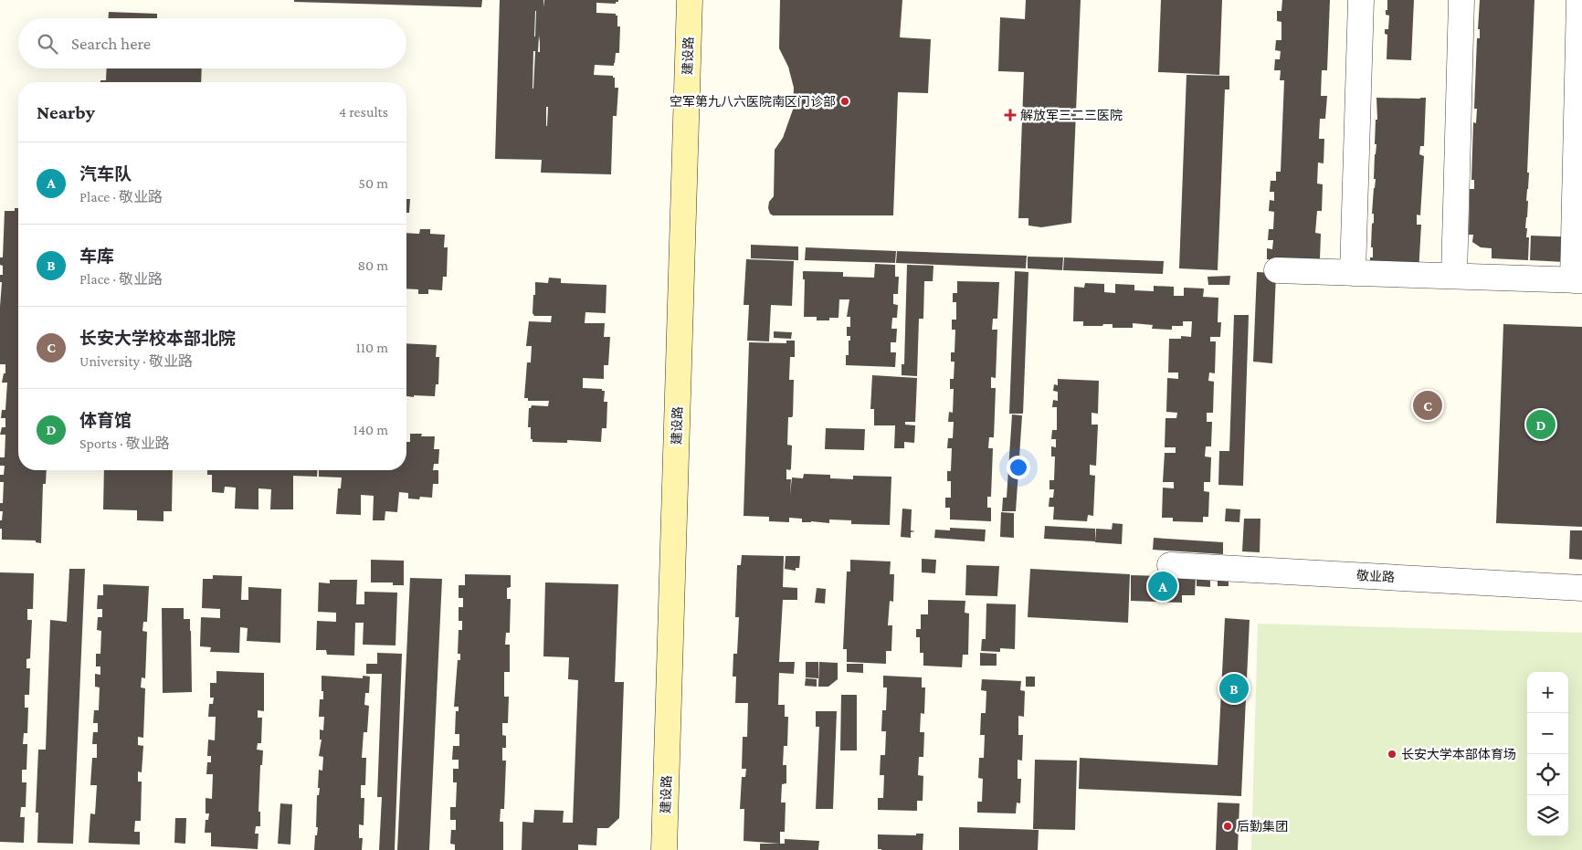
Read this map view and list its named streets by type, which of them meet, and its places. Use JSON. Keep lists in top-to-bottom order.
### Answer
{
  "streets": {
    "street": ["建设路", "敬业路"]
  },
  "places": {
    "other": ["空军第九八六医院南区门诊部", "长安大学本部体育场", "后勤集团"],
    "health": ["解放军三二三医院"]
  },
  "page": {
    "search": "Search here",
    "heading": ["Nearby", "4 results"],
    "list": [
      {
        "mark": "A",
        "name": "汽车队",
        "note": "Place · 敬业路",
        "value": "50 m"
      },
      {
        "mark": "B",
        "name": "车库",
        "note": "Place · 敬业路",
        "value": "80 m"
      },
      {
        "mark": "C",
        "name": "长安大学校本部北院",
        "note": "University · 敬业路",
        "value": "110 m"
      },
      {
        "mark": "D",
        "name": "体育馆",
        "note": "Sports · 敬业路",
        "value": "140 m"
      }
    ],
    "pins": [
      "C",
      "D",
      "A",
      "B"
    ],
    "map_buttons": ["+", "−"]
  }
}
